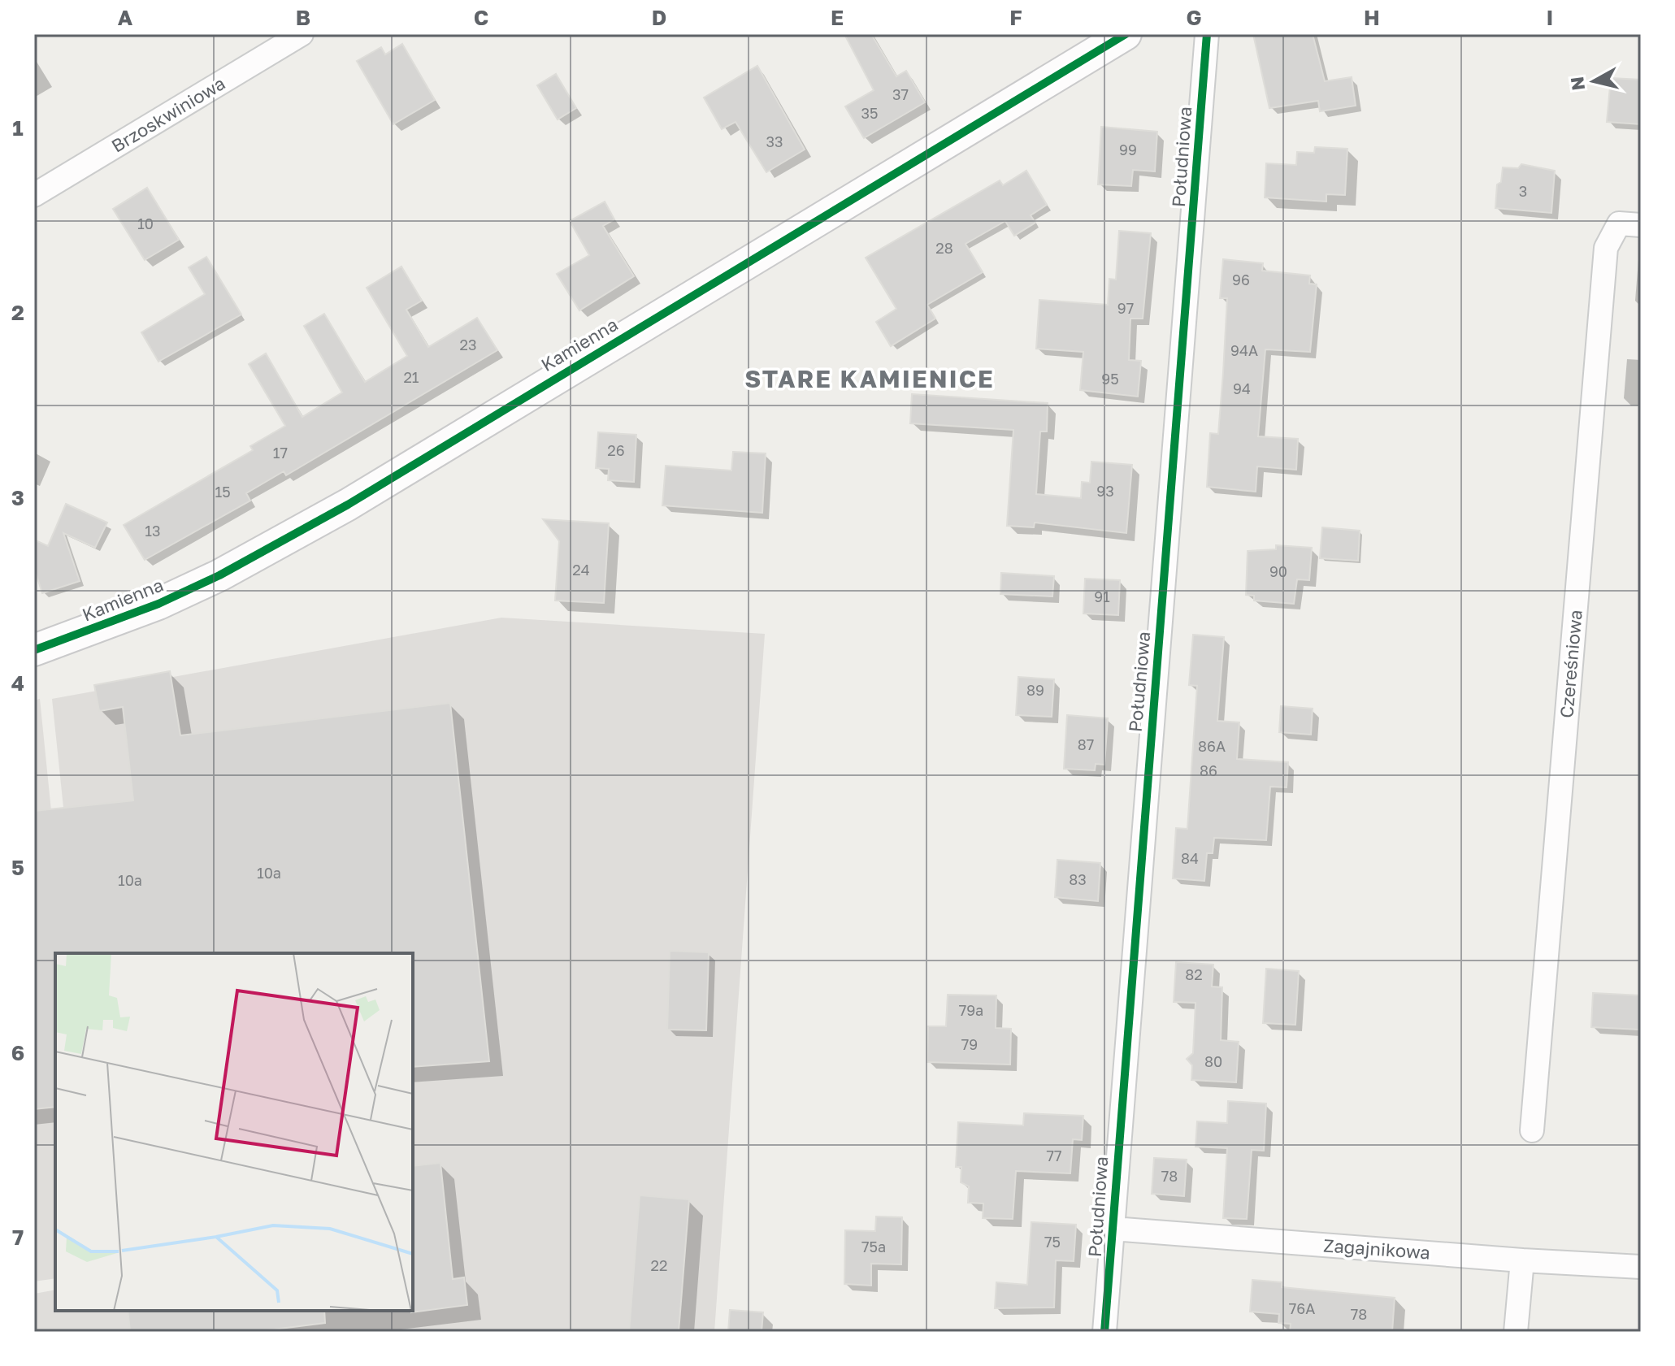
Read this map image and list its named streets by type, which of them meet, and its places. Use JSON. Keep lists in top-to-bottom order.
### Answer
{
  "streets": {
    "street": [
      "Brzoskwiniowa",
      "Południowa",
      "Kamienna",
      "Czereśniowa",
      "Zagajnikowa"
    ]
  },
  "crossings": [
    ["Południowa", "Zagajnikowa"]
  ],
  "districts": ["STARE KAMIENICE"],
  "house_numbers": [
    "37",
    "35",
    "33",
    "99",
    "3",
    "10",
    "28",
    "96",
    "97",
    "23",
    "94A",
    "21",
    "95",
    "94",
    "26",
    "17",
    "93",
    "15",
    "13",
    "24",
    "90",
    "91",
    "89",
    "87",
    "86A",
    "86",
    "84",
    "10a",
    "83",
    "10a",
    "82",
    "79a",
    "79",
    "80",
    "77",
    "78",
    "75",
    "75a",
    "22",
    "76A",
    "78"
  ],
  "north": "left",
  "grid": {
    "columns": [
      "A",
      "B",
      "C",
      "D",
      "E",
      "F",
      "G",
      "H",
      "I"
    ],
    "rows": [
      "1",
      "2",
      "3",
      "4",
      "5",
      "6",
      "7"
    ]
  }
}
